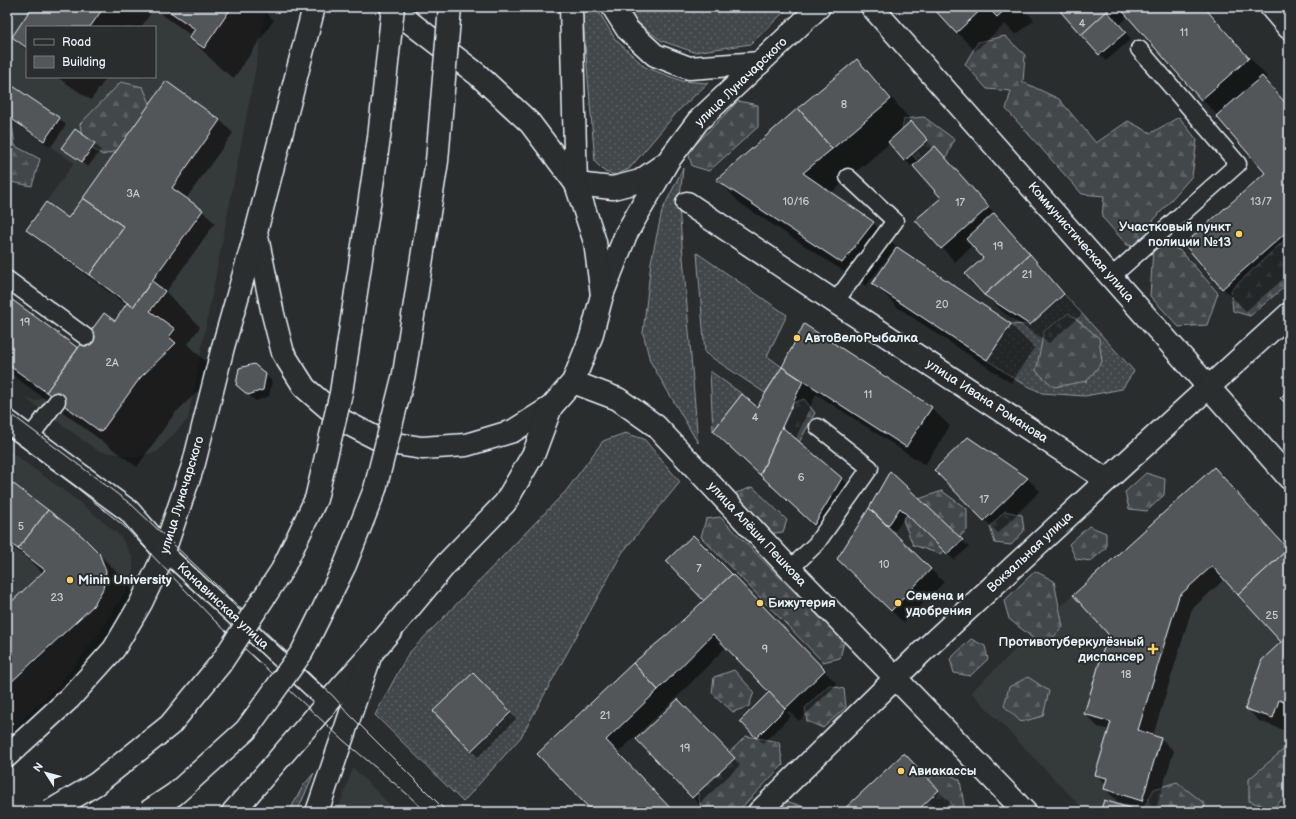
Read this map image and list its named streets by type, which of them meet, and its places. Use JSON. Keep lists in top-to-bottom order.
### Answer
{
  "streets": {
    "street": [
      "улица Луначарского",
      "Коммунистическая улица",
      "улица Ивана Романова",
      "улица Алёши Пешкова",
      "Вокзальная улица",
      "Канавинская улица"
    ]
  },
  "crossings": [
    ["улица Луначарского", "улица Алёши Пешкова"],
    ["улица Луначарского", "Канавинская улица"],
    ["Коммунистическая улица", "Вокзальная улица"],
    ["улица Ивана Романова", "Вокзальная улица"],
    ["улица Алёши Пешкова", "Вокзальная улица"]
  ],
  "places": {
    "other": [
      "Участковый пункт полиции №13",
      "АвтоВелоРыбалка",
      "Minin University",
      "Бижутерия",
      "Семена и удобрения",
      "Авиакассы"
    ],
    "health": ["Противотуберкулёзный диспансер"]
  },
  "house_numbers": [
    "4",
    "11",
    "8",
    "3А",
    "10/16",
    "13/7",
    "17",
    "19",
    "21",
    "20",
    "19",
    "2А",
    "11",
    "4",
    "6",
    "17",
    "5",
    "10",
    "7",
    "23",
    "25",
    "9",
    "18",
    "21",
    "19"
  ],
  "legend": ["Road", "Building"],
  "north": "top left"
}
